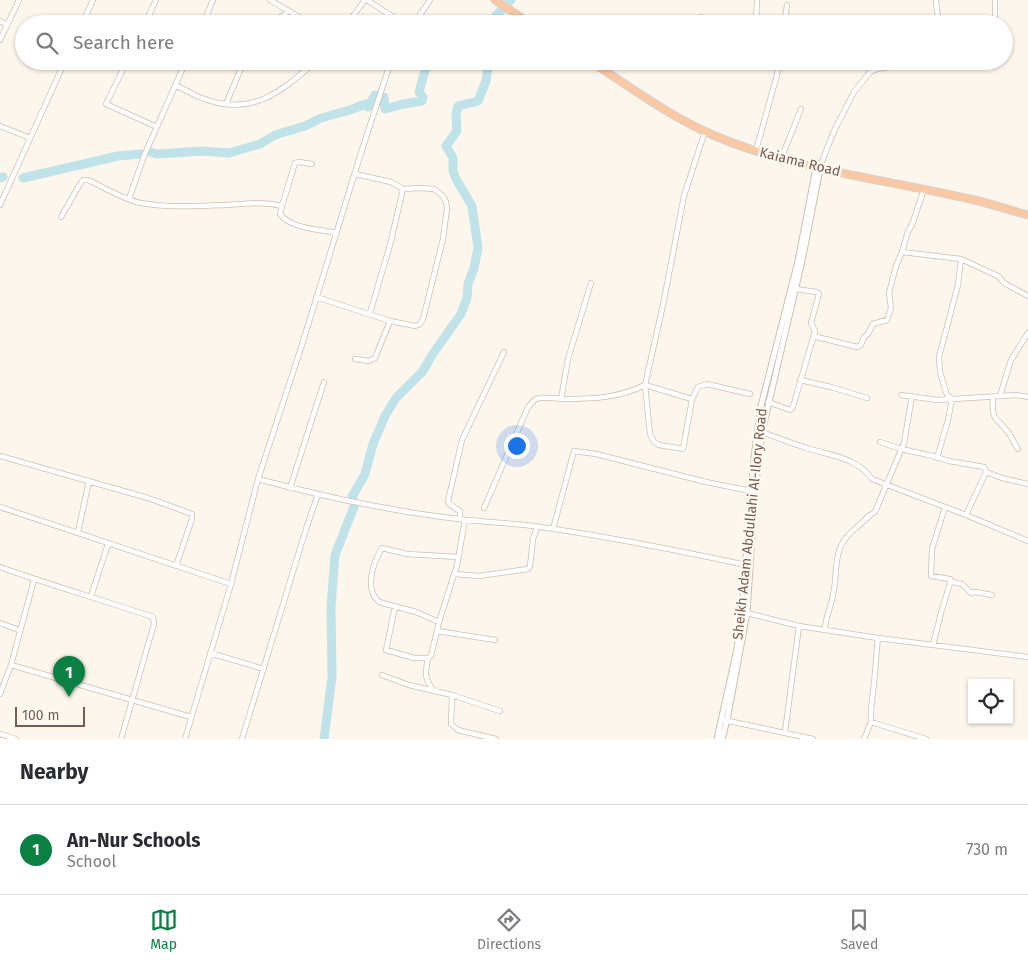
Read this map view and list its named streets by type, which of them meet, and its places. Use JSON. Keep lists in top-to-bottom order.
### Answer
{
  "streets": {
    "highway": ["Kaiama Road"],
    "street": ["Sheikh Adam Abdullahi Al-Ilory Road"]
  },
  "crossings": [
    ["Kaiama Road", "Sheikh Adam Abdullahi Al-Ilory Road"]
  ],
  "scale_bar": "100 m",
  "page": {
    "search": "Search here",
    "pins": "1",
    "scale": "100 m",
    "heading": "Nearby",
    "list": [
      {
        "mark": "1",
        "name": "An-Nur Schools",
        "note": "School",
        "value": "730 m"
      }
    ],
    "nav": ["Map", "Directions", "Saved"]
  }
}
